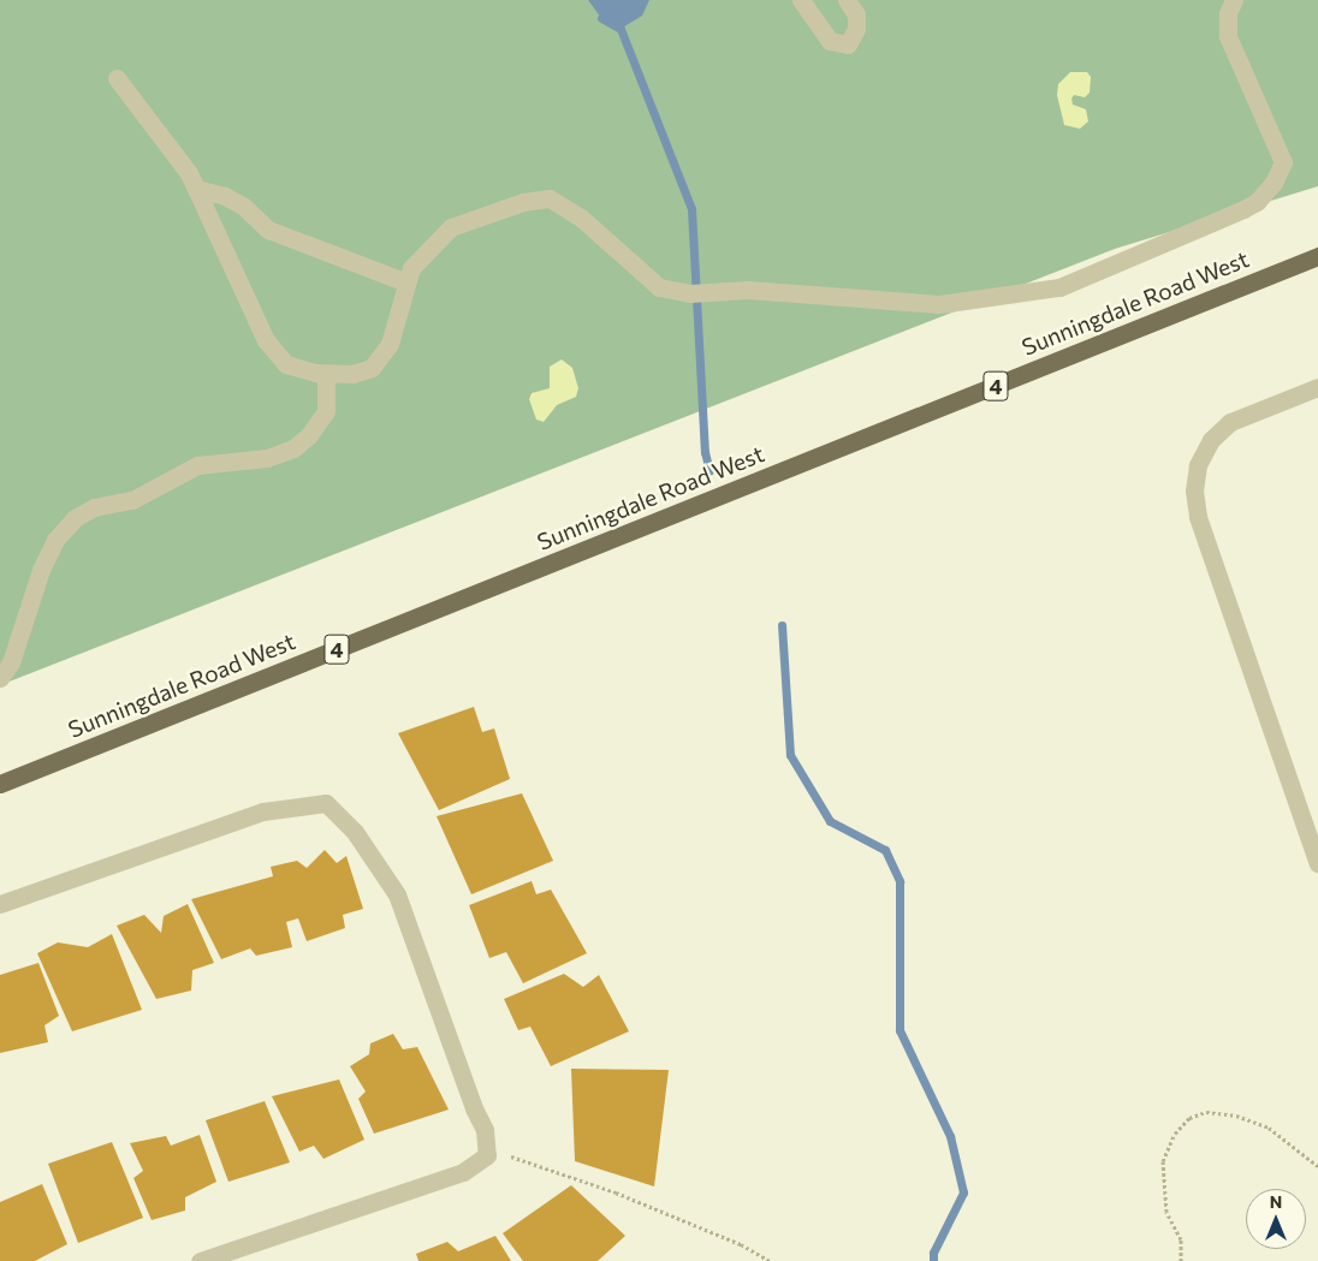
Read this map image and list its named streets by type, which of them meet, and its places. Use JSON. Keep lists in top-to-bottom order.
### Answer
{
  "streets": {
    "main road": ["Sunningdale Road West", "4"]
  },
  "north": "top"
}
